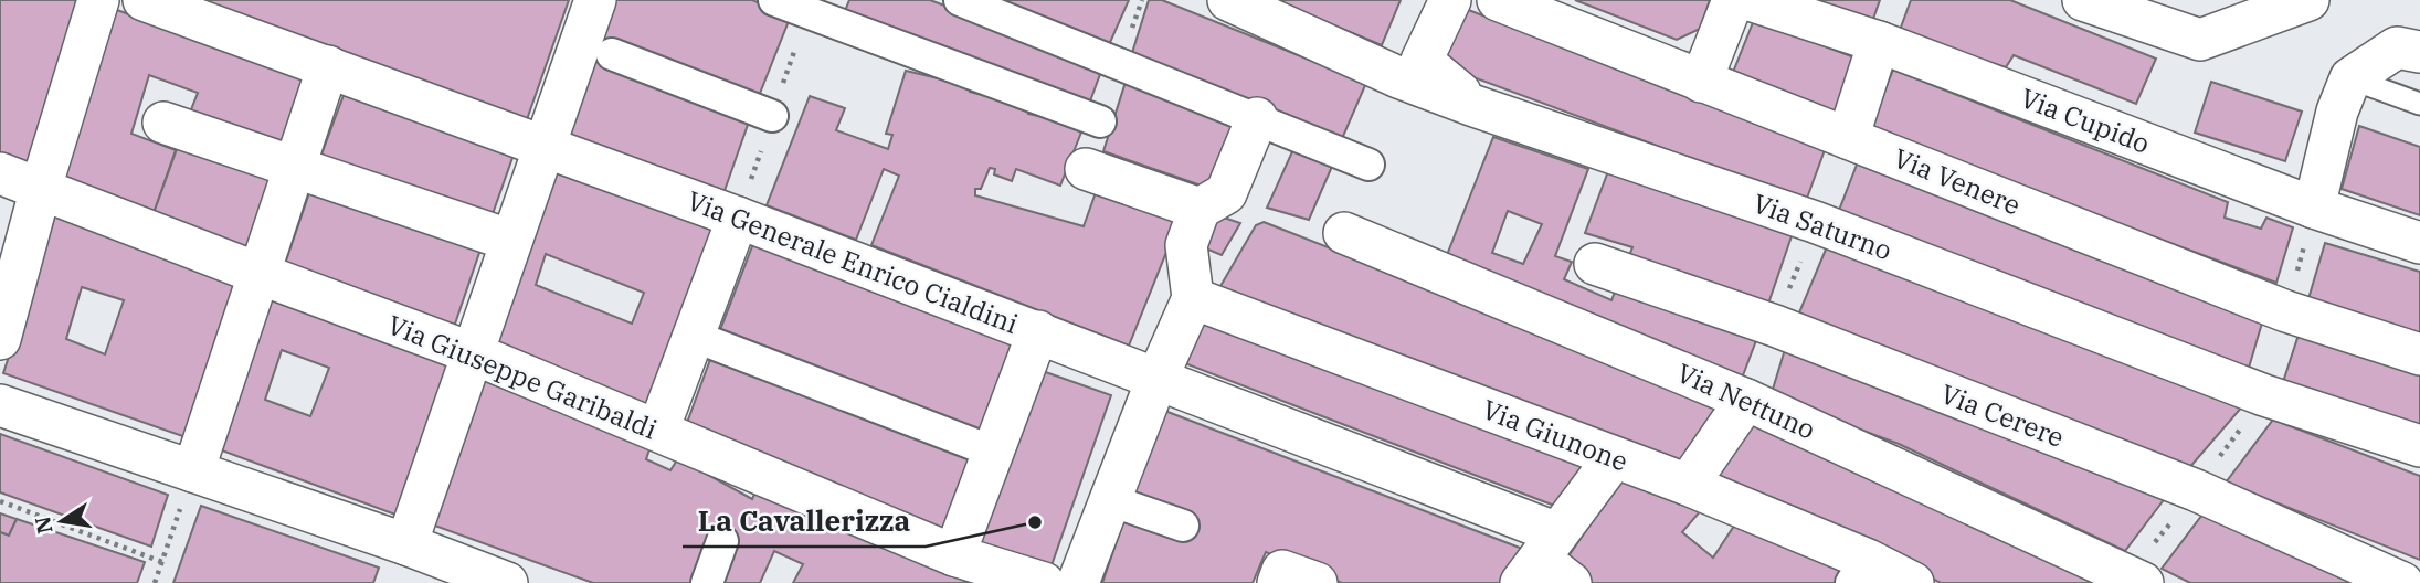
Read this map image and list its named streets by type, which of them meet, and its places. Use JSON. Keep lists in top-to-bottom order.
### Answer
{
  "streets": {
    "street": [
      "Via Cupido",
      "Via Venere",
      "Via Saturno",
      "Via Generale Enrico Cialdini",
      "Via Giuseppe Garibaldi",
      "Via Nettuno",
      "Via Cerere",
      "Via Giunone"
    ]
  },
  "places": ["La Cavallerizza"],
  "north": "left"
}
